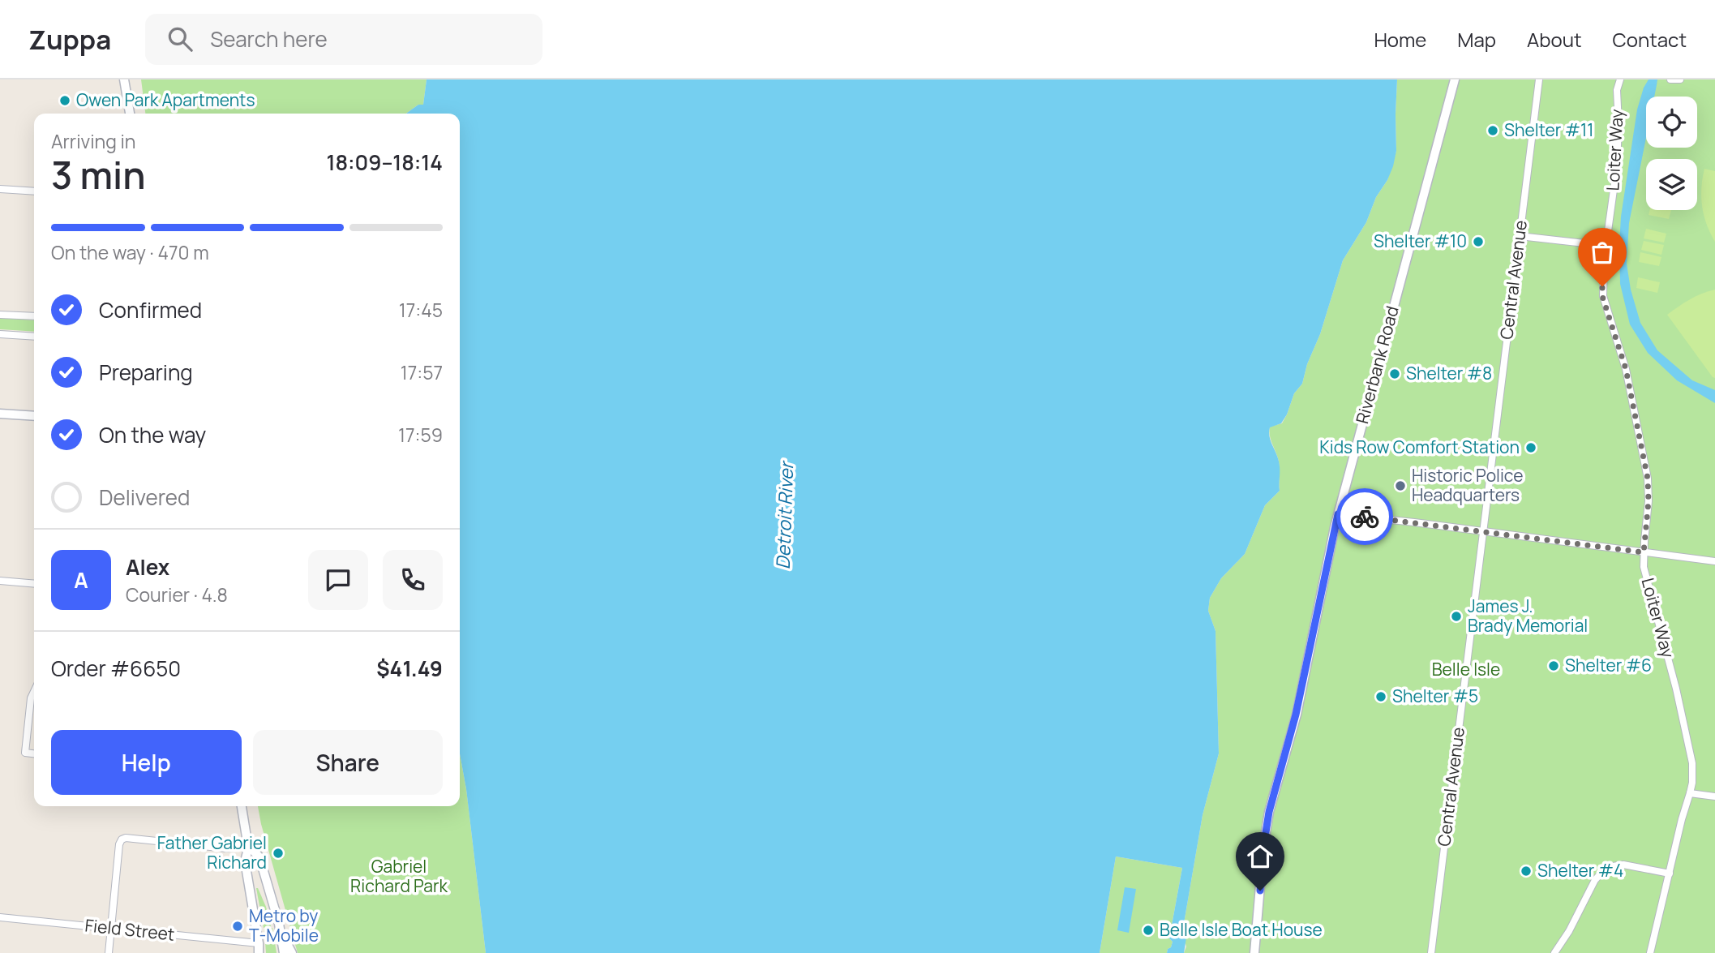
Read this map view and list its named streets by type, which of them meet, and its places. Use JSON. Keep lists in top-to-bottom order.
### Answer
{
  "streets": {
    "street": [
      "Loiter Way",
      "Central Avenue",
      "Riverbank Road",
      "Field Street"
    ]
  },
  "water": ["Detroit River"],
  "parks": ["Belle Isle", "Gabriel Richard Park"],
  "places": [
    "Owen Park Apartments",
    "Shelter #11",
    "Shelter #10",
    "Shelter #8",
    "Kids Row Comfort Station",
    "Historic Police Headquarters",
    "James J. Brady Memorial",
    "Shelter #6",
    "Shelter #5",
    "Father Gabriel Richard",
    "Shelter #4",
    "Metro by T-Mobile",
    "Belle Isle Boat House"
  ],
  "page": {
    "header": "Zuppa",
    "search": "Search here",
    "nav": [
      "Home",
      "Map",
      "About",
      "Contact"
    ],
    "heading": ["3 min", "Arriving in", "18:09–18:14"],
    "panel": [
      "Alex",
      "Courier · 4.8",
      "Order #6650",
      "$41.49"
    ],
    "bar": "On the way · 470 m",
    "list": [
      ["Confirmed", "17:45"],
      ["Preparing", "17:57"],
      ["On the way", "17:59"],
      "Delivered"
    ],
    "round": "A",
    "buttons": ["Help", "Share"]
  }
}
